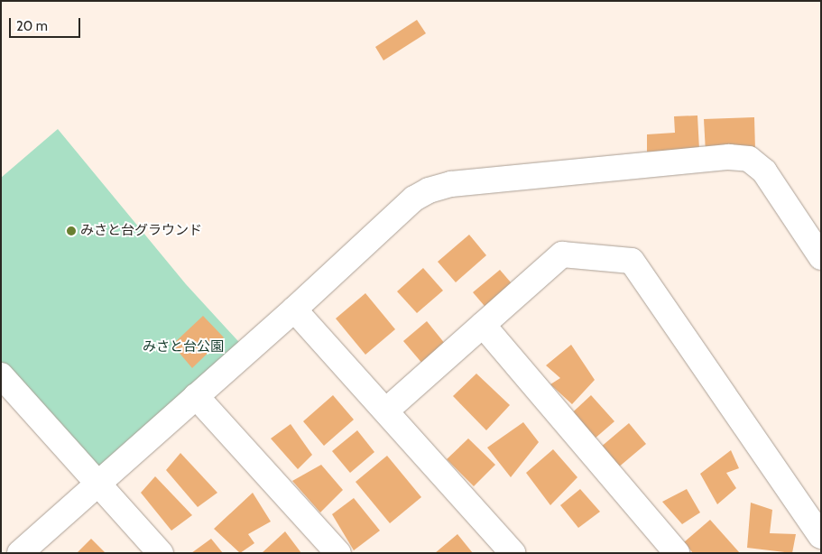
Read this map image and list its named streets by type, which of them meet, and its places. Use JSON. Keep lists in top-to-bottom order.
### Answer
{
  "parks": ["みさと台公園"],
  "places": ["みさと台グラウンド"],
  "scale_bar": "20 m"
}
